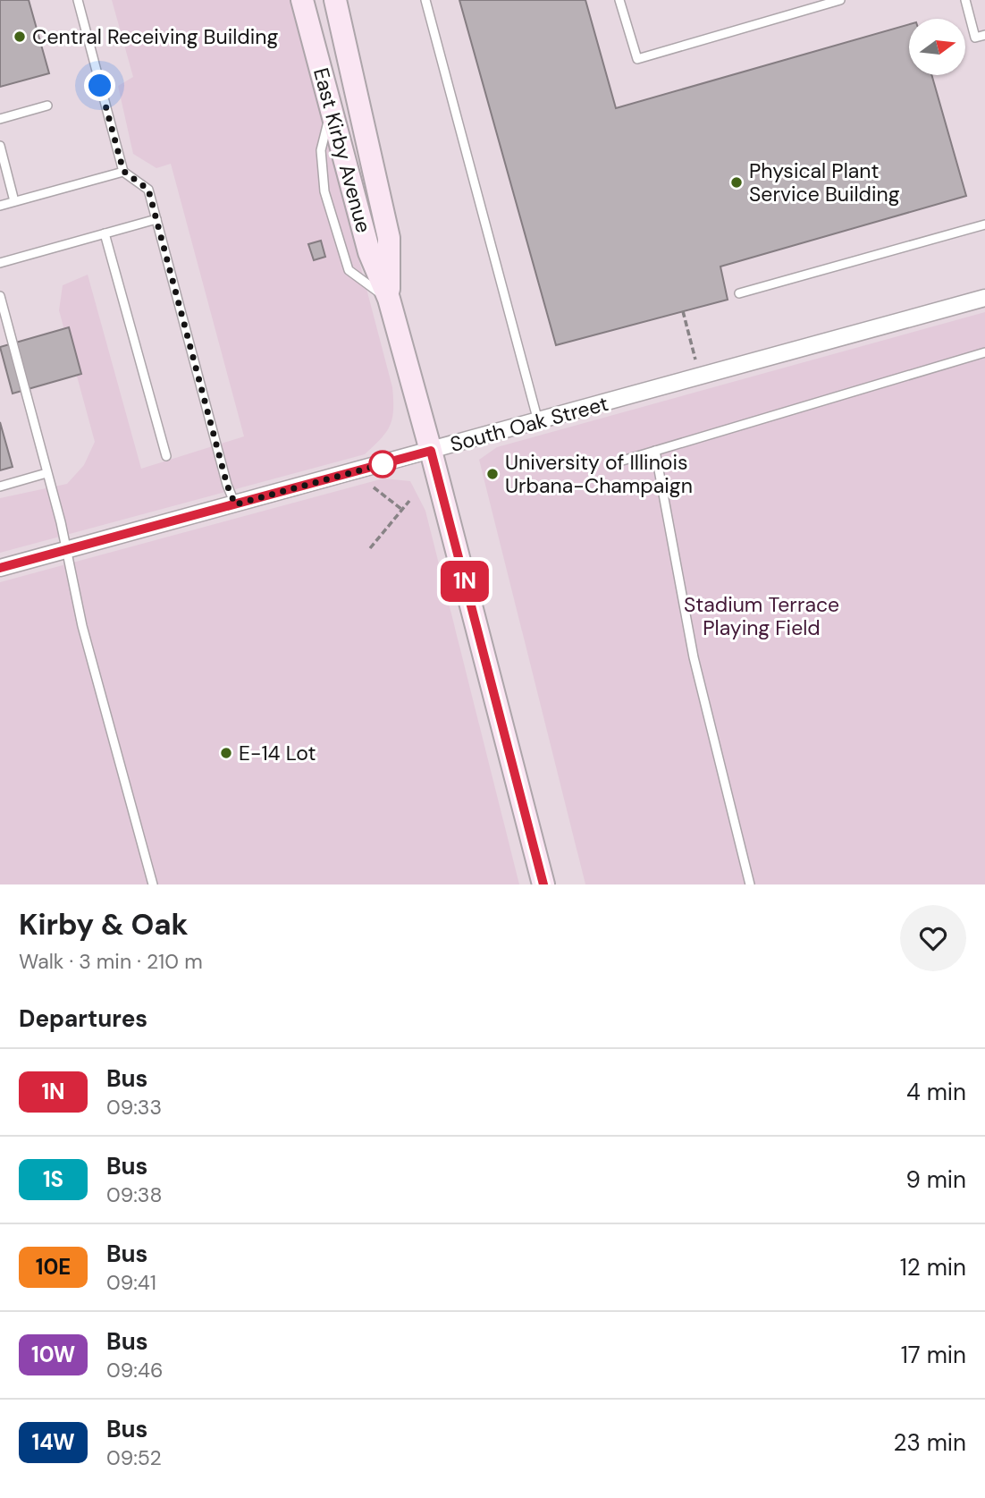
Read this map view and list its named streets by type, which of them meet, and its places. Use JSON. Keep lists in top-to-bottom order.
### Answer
{
  "streets": {
    "main road": ["East Kirby Avenue"],
    "street": ["South Oak Street"]
  },
  "crossings": [
    ["East Kirby Avenue", "South Oak Street"]
  ],
  "parks": ["Stadium Terrace Playing Field"],
  "places": [
    "Central Receiving Building",
    "Physical Plant Service Building",
    "University of Illinois Urbana-Champaign",
    "E-14 Lot"
  ],
  "lines": ["bus line 1N"],
  "north": "right",
  "page": {
    "on_map": "1N",
    "heading": [
      ["Kirby & Oak", "Walk · 3 min · 210 m"],
      "Departures"
    ],
    "list": [
      {
        "mark": "1N",
        "name": "Bus",
        "note": "09:33",
        "value": "4 min"
      },
      {
        "mark": "1S",
        "name": "Bus",
        "note": "09:38",
        "value": "9 min"
      },
      {
        "mark": "10E",
        "name": "Bus",
        "note": "09:41",
        "value": "12 min"
      },
      {
        "mark": "10W",
        "name": "Bus",
        "note": "09:46",
        "value": "17 min"
      },
      {
        "mark": "14W",
        "name": "Bus",
        "note": "09:52",
        "value": "23 min"
      }
    ]
  }
}
